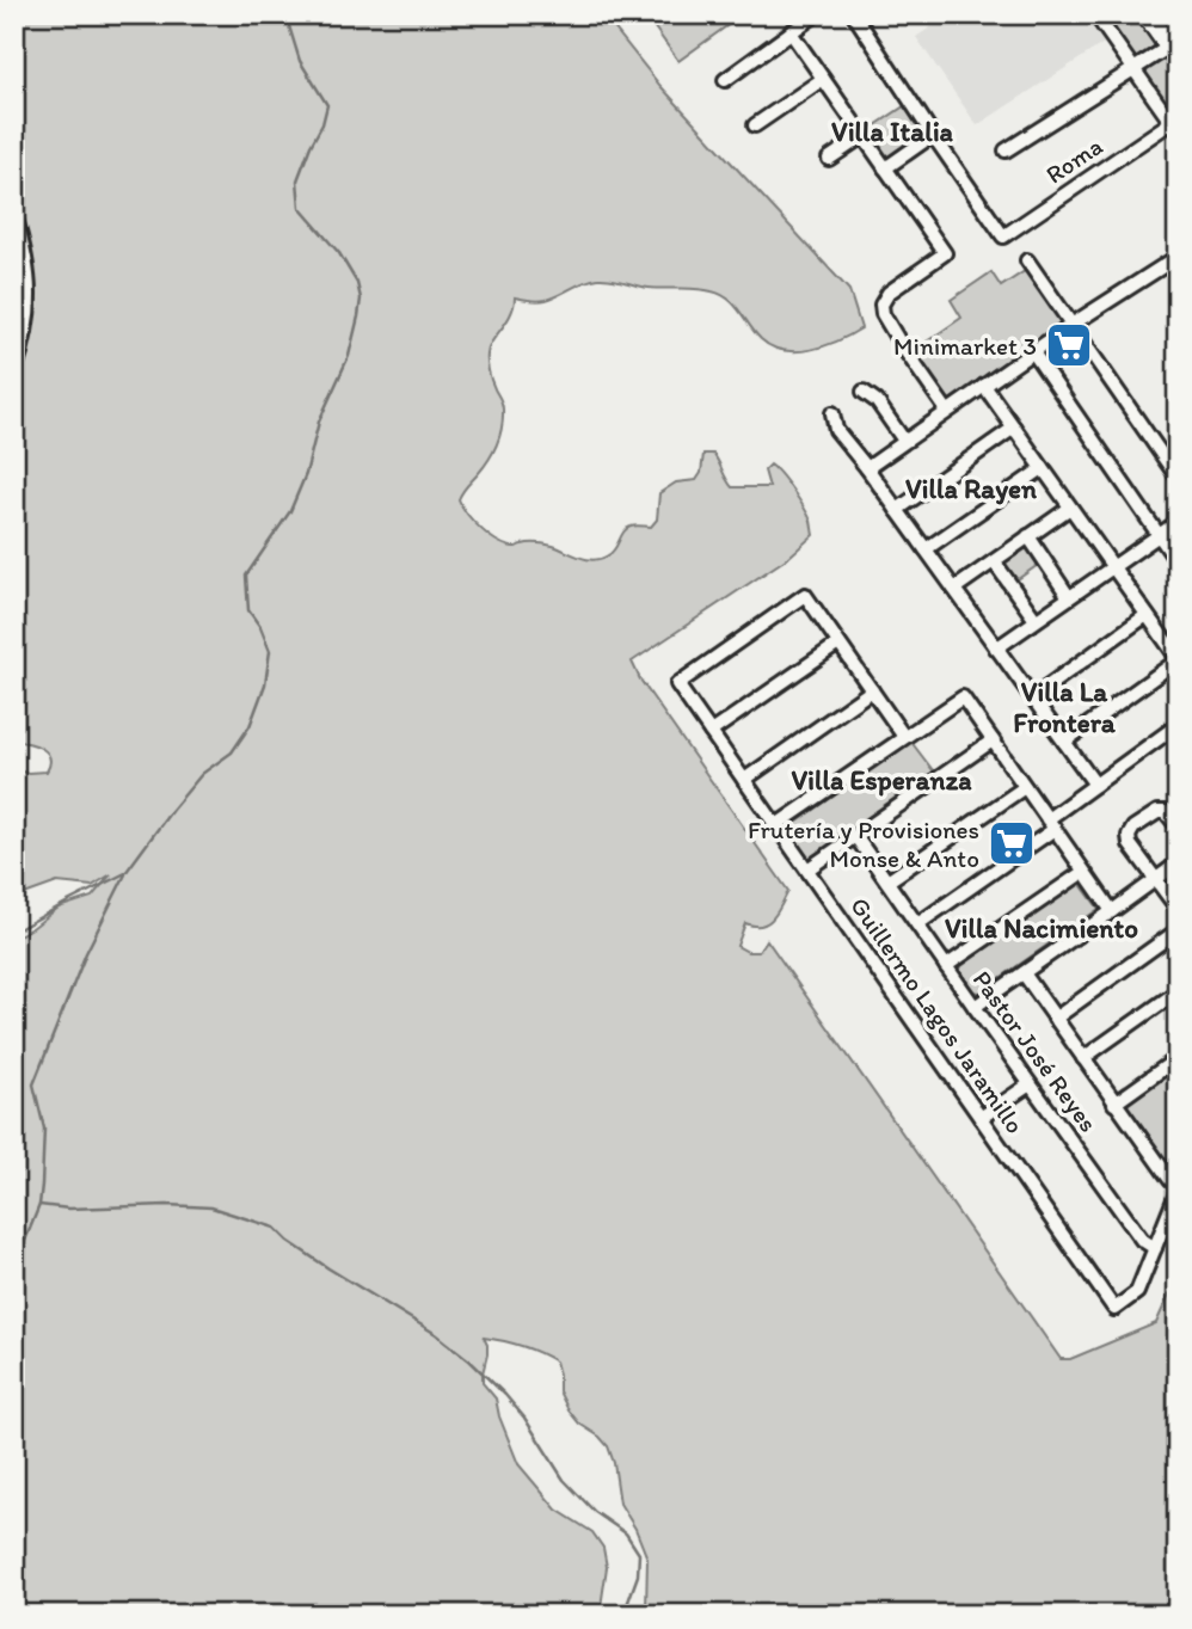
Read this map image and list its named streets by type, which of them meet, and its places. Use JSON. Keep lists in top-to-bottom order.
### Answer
{
  "streets": {
    "street": ["Roma", "Guillermo Lagos Jaramillo", "Pastor José Reyes"]
  },
  "crossings": [
    ["Guillermo Lagos Jaramillo", "Pastor José Reyes"]
  ],
  "districts": [
    "Villa Italia",
    "Villa Rayen",
    "Villa La Frontera",
    "Villa Esperanza",
    "Villa Nacimiento"
  ],
  "places": {
    "supermarket": ["Minimarket 3", "Frutería y Provisiones Monse & Anto"]
  }
}
